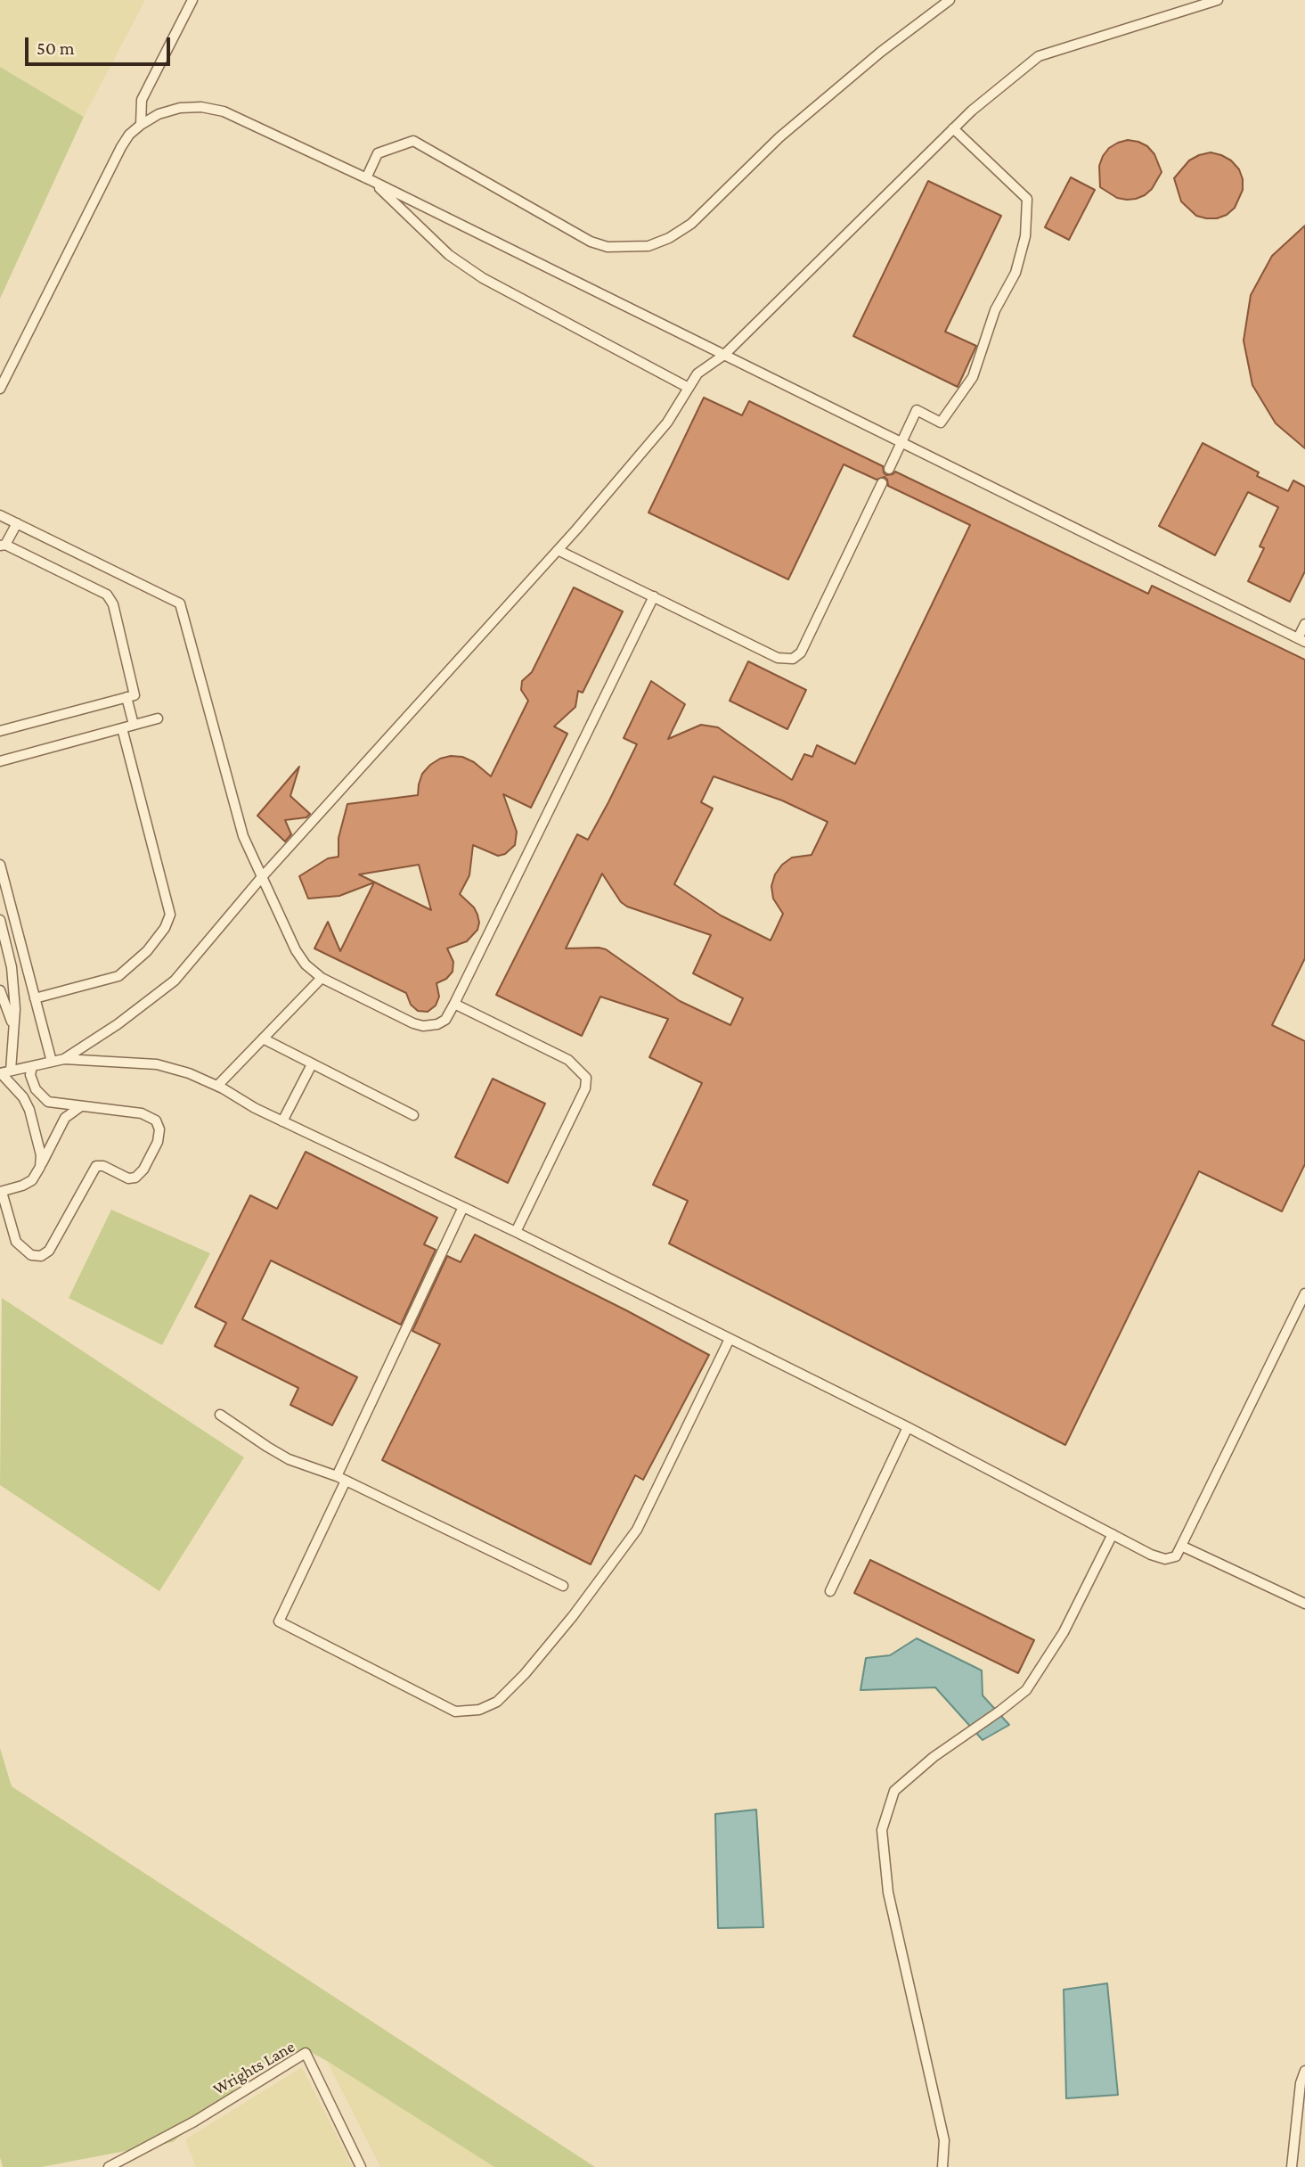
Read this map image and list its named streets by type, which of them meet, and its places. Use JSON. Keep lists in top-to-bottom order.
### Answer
{
  "streets": {
    "lane": ["Wrights Lane"]
  },
  "scale_bar": "50 m"
}
